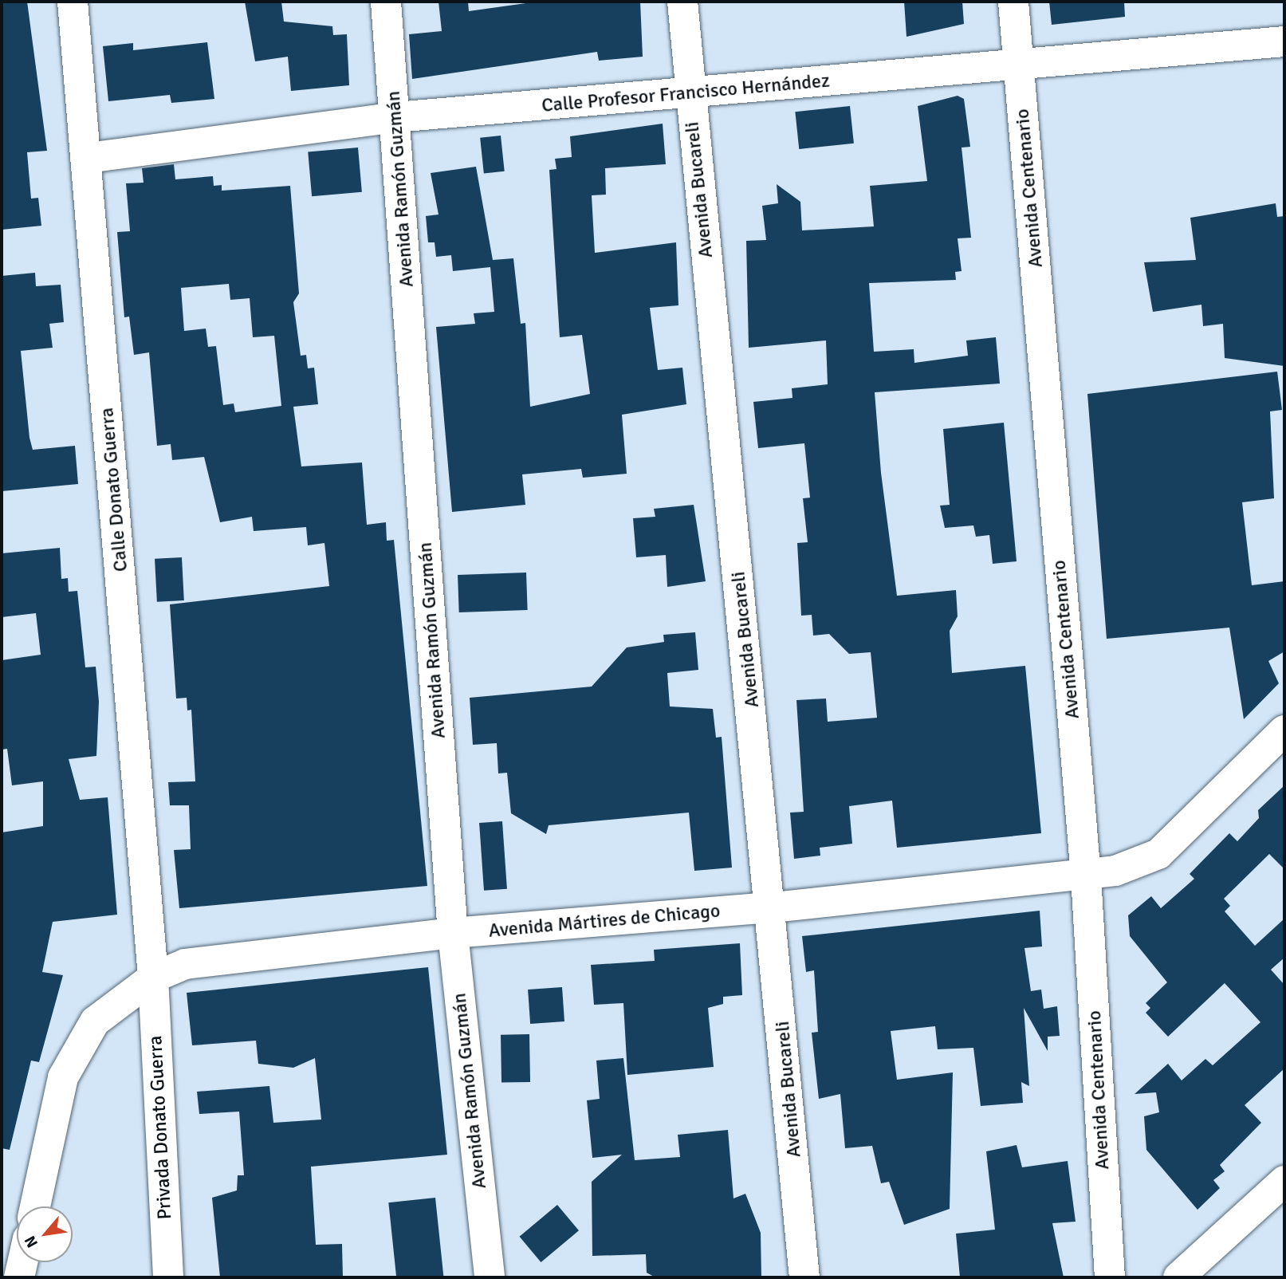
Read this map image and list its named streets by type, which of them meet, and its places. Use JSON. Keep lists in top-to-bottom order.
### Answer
{
  "streets": {
    "street": [
      "Calle Profesor Francisco Hernández",
      "Avenida Centenario",
      "Avenida Ramón Guzmán",
      "Avenida Bucareli",
      "Calle Donato Guerra",
      "Avenida Mártires de Chicago",
      "Privada Donato Guerra"
    ]
  },
  "crossings": [
    ["Calle Profesor Francisco Hernández", "Avenida Centenario"],
    ["Calle Profesor Francisco Hernández", "Avenida Ramón Guzmán"],
    ["Calle Profesor Francisco Hernández", "Avenida Bucareli"],
    ["Calle Profesor Francisco Hernández", "Calle Donato Guerra"],
    ["Avenida Centenario", "Avenida Mártires de Chicago"],
    ["Avenida Ramón Guzmán", "Avenida Mártires de Chicago"],
    ["Avenida Bucareli", "Avenida Mártires de Chicago"],
    ["Calle Donato Guerra", "Avenida Mártires de Chicago"],
    ["Calle Donato Guerra", "Privada Donato Guerra"],
    ["Avenida Mártires de Chicago", "Privada Donato Guerra"]
  ],
  "north": "bottom left"
}
